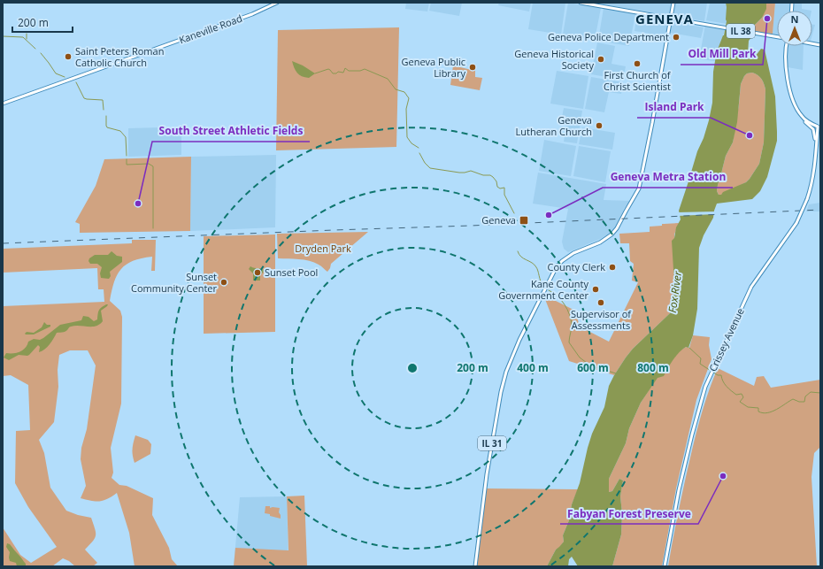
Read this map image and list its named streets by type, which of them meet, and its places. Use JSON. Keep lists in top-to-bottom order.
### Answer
{
  "streets": {
    "main road": [
      "Kaneville Road",
      "IL 38",
      "Crissey Avenue",
      "IL 31"
    ]
  },
  "crossings": [
    ["IL 38", "IL 31"]
  ],
  "districts": ["GENEVA"],
  "water": ["Fox River"],
  "parks": ["Dryden Park"],
  "places": {
    "other": [
      "Old Mill Park",
      "Geneva Police Department",
      "Saint Peters Roman Catholic Church",
      "Geneva Historical Society",
      "First Church of Christ Scientist",
      "Geneva Public Library",
      "Geneva Lutheran Church",
      "Island Park",
      "South Street Athletic Fields",
      "Geneva Metra Station",
      "County Clerk",
      "Sunset Pool",
      "Sunset Community Center",
      "Kane County Government Center",
      "Supervisor of Assessments",
      "Fabyan Forest Preserve"
    ],
    "transit": ["Geneva"]
  },
  "scale_bar": "200 m",
  "north": "top",
  "rings": [
    "200 m",
    "400 m",
    "600 m",
    "800 m"
  ]
}
